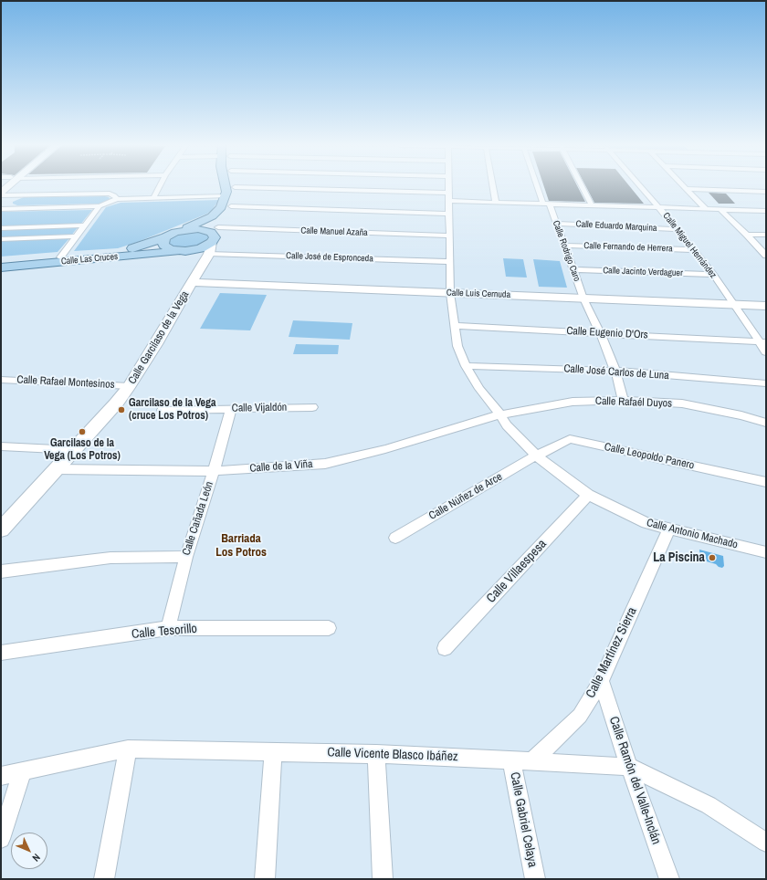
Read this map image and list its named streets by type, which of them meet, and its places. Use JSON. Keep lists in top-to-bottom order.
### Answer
{
  "streets": {
    "main road": ["Calle Las Cruces", "Calle Garcilaso de la Vega"],
    "street": [
      "Calle Eduardo Marquina",
      "Calle Manuel Azaña",
      "Calle Miguel Hernández",
      "Calle Fernando de Herrera",
      "Calle Rodrigo Caro",
      "Calle José de Espronceda",
      "Calle Jacinto Verdaguer",
      "Calle Luis Cernuda",
      "Calle Eugenio D'Ors",
      "Calle José Carlos de Luna",
      "Calle Rafael Montesinos",
      "Calle Rafaél Duyos",
      "Calle Vijaldón",
      "Calle Leopoldo Panero",
      "Calle de la Viña",
      "Calle Núñez de Arce",
      "Calle Cañada León",
      "Calle Antonio Machado",
      "Calle Villaespesa",
      "Calle Tesorillo",
      "Calle Martínez Sierra",
      "Calle Vicente Blasco Ibáñez",
      "Calle Ramón del Valle-Inclán",
      "Calle Gabriel Celaya"
    ]
  },
  "crossings": [
    ["Calle Eduardo Marquina", "Calle Miguel Hernández"],
    ["Calle Eduardo Marquina", "Calle Rodrigo Caro"],
    ["Calle Manuel Azaña", "Calle Las Cruces"],
    ["Calle Manuel Azaña", "Calle Garcilaso de la Vega"],
    ["Calle Manuel Azaña", "Calle Antonio Machado"],
    ["Calle Miguel Hernández", "Calle Fernando de Herrera"],
    ["Calle Miguel Hernández", "Calle Jacinto Verdaguer"],
    ["Calle Miguel Hernández", "Calle Luis Cernuda"],
    ["Calle Miguel Hernández", "Calle Eugenio D'Ors"],
    ["Calle Fernando de Herrera", "Calle Rodrigo Caro"],
    ["Calle Rodrigo Caro", "Calle Jacinto Verdaguer"],
    ["Calle Rodrigo Caro", "Calle Luis Cernuda"],
    ["Calle Rodrigo Caro", "Calle Eugenio D'Ors"],
    ["Calle Rodrigo Caro", "Calle José Carlos de Luna"],
    ["Calle Rodrigo Caro", "Calle Rafaél Duyos"],
    ["Calle José de Espronceda", "Calle Garcilaso de la Vega"],
    ["Calle José de Espronceda", "Calle Antonio Machado"],
    ["Calle Las Cruces", "Calle Garcilaso de la Vega"],
    ["Calle Luis Cernuda", "Calle Garcilaso de la Vega"],
    ["Calle Luis Cernuda", "Calle Antonio Machado"],
    ["Calle Eugenio D'Ors", "Calle Antonio Machado"],
    ["Calle Garcilaso de la Vega", "Calle Rafael Montesinos"],
    ["Calle Garcilaso de la Vega", "Calle de la Viña"],
    ["Calle José Carlos de Luna", "Calle Antonio Machado"],
    ["Calle Rafaél Duyos", "Calle de la Viña"],
    ["Calle Rafaél Duyos", "Calle Antonio Machado"],
    ["Calle Vijaldón", "Calle Cañada León"],
    ["Calle Leopoldo Panero", "Calle Núñez de Arce"],
    ["Calle Leopoldo Panero", "Calle Antonio Machado"],
    ["Calle de la Viña", "Calle Cañada León"],
    ["Calle de la Viña", "Calle Antonio Machado"],
    ["Calle Núñez de Arce", "Calle Antonio Machado"],
    ["Calle Cañada León", "Calle Tesorillo"],
    ["Calle Antonio Machado", "Calle Villaespesa"],
    ["Calle Antonio Machado", "Calle Martínez Sierra"],
    ["Calle Martínez Sierra", "Calle Vicente Blasco Ibáñez"],
    ["Calle Martínez Sierra", "Calle Ramón del Valle-Inclán"],
    ["Calle Vicente Blasco Ibáñez", "Calle Ramón del Valle-Inclán"],
    ["Calle Vicente Blasco Ibáñez", "Calle Gabriel Celaya"]
  ],
  "districts": ["Barriada Los Potros"],
  "places": ["Garcilaso de la Vega (cruce Los Potros)", "Garcilaso de la Vega (Los Potros)", "La Piscina"],
  "north": "bottom right"
}
